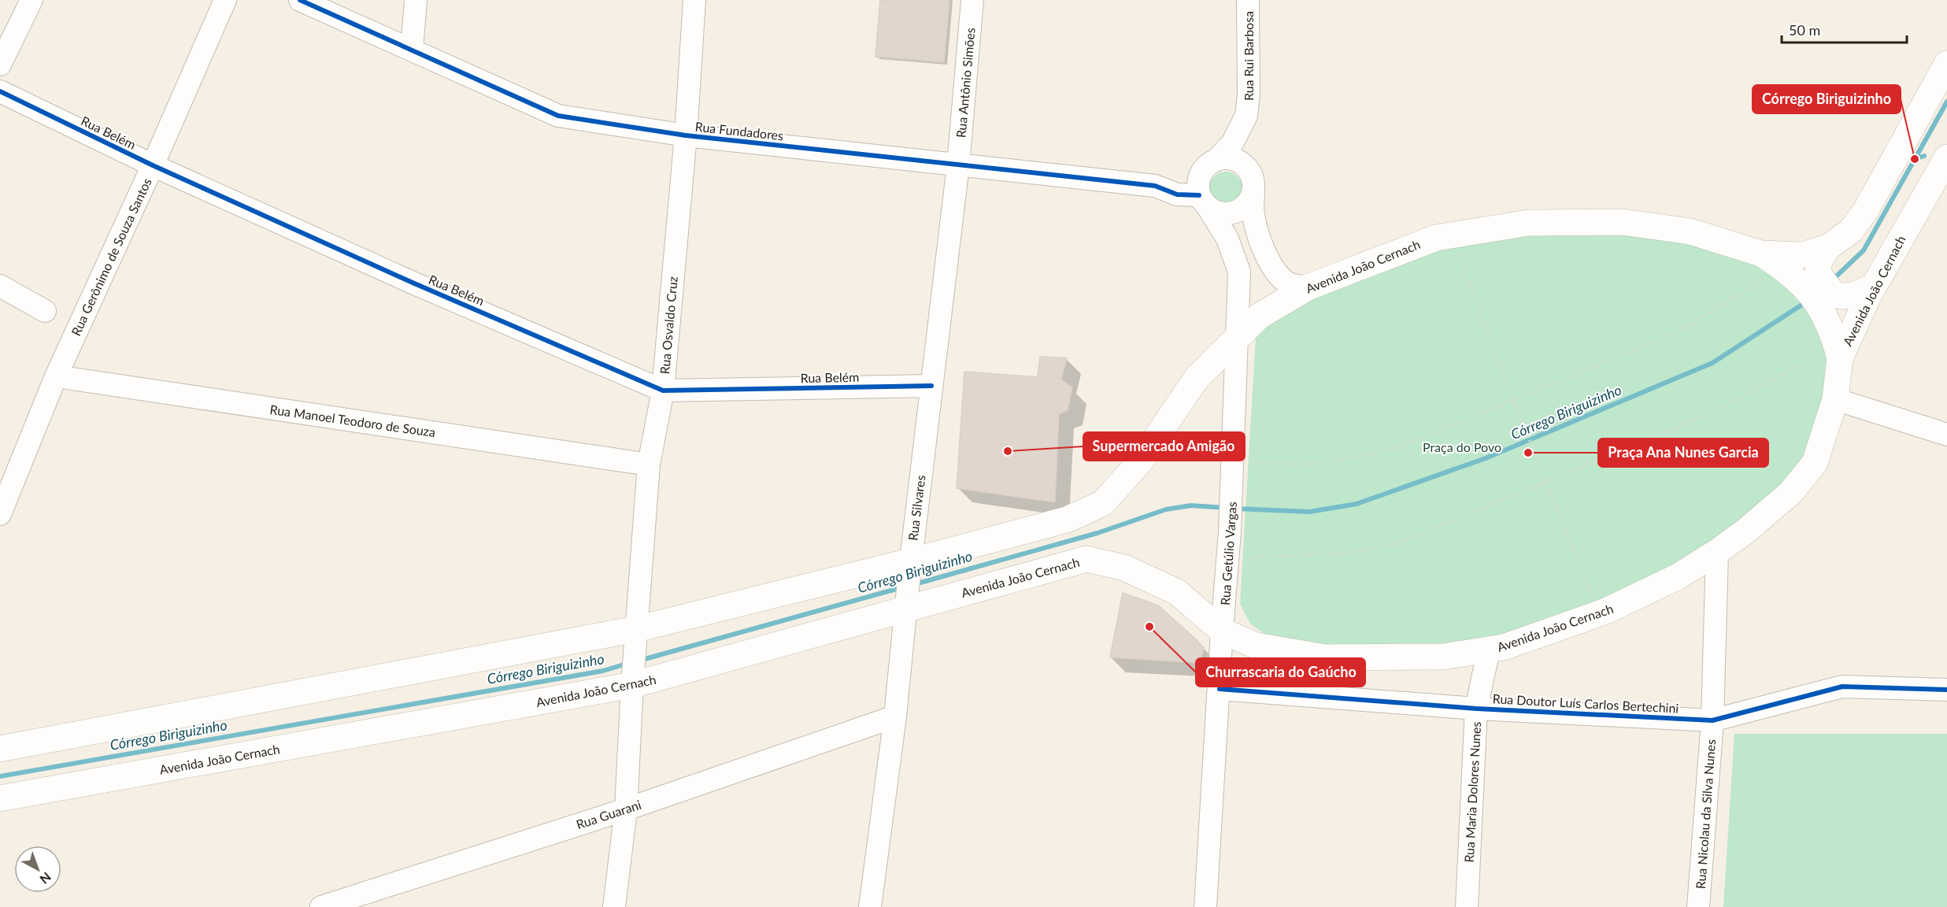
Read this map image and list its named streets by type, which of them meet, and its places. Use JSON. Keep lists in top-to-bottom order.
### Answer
{
  "streets": {
    "main road": ["Avenida João Cernach"],
    "street": [
      "Rua Rui Barbosa",
      "Rua Antônio Simões",
      "Rua Fundadores",
      "Rua Belém",
      "Rua Gerônimo de Souza Santos",
      "Rua Osvaldo Cruz",
      "Rua Manoel Teodoro de Souza",
      "Rua Silvares",
      "Rua Getúlio Vargas",
      "Rua Doutor Luís Carlos Bertechini",
      "Rua Maria Dolores Nunes",
      "Rua Guarani",
      "Rua Nicolau da Silva Nunes"
    ]
  },
  "crossings": [
    ["Rua Rui Barbosa", "Rua Fundadores"],
    ["Rua Rui Barbosa", "Rua Getúlio Vargas"],
    ["Rua Antônio Simões", "Rua Fundadores"],
    ["Rua Antônio Simões", "Rua Silvares"],
    ["Rua Fundadores", "Rua Osvaldo Cruz"],
    ["Rua Fundadores", "Rua Silvares"],
    ["Rua Fundadores", "Rua Getúlio Vargas"],
    ["Rua Belém", "Rua Gerônimo de Souza Santos"],
    ["Rua Belém", "Rua Osvaldo Cruz"],
    ["Rua Belém", "Rua Silvares"],
    ["Rua Gerônimo de Souza Santos", "Rua Manoel Teodoro de Souza"],
    ["Avenida João Cernach", "Rua Osvaldo Cruz"],
    ["Avenida João Cernach", "Rua Silvares"],
    ["Avenida João Cernach", "Rua Getúlio Vargas"],
    ["Avenida João Cernach", "Rua Maria Dolores Nunes"],
    ["Avenida João Cernach", "Rua Nicolau da Silva Nunes"],
    ["Rua Osvaldo Cruz", "Rua Manoel Teodoro de Souza"],
    ["Rua Osvaldo Cruz", "Rua Guarani"],
    ["Rua Silvares", "Rua Guarani"],
    ["Rua Getúlio Vargas", "Rua Doutor Luís Carlos Bertechini"],
    ["Rua Doutor Luís Carlos Bertechini", "Rua Maria Dolores Nunes"],
    ["Rua Doutor Luís Carlos Bertechini", "Rua Nicolau da Silva Nunes"]
  ],
  "water": ["Córrego Biriguizinho"],
  "parks": ["Praça do Povo"],
  "places": [
    "Córrego Biriguizinho",
    "Supermercado Amigão",
    "Praça Ana Nunes Garcia",
    "Churrascaria do Gaúcho"
  ],
  "scale_bar": "50 m",
  "north": "bottom right"
}
